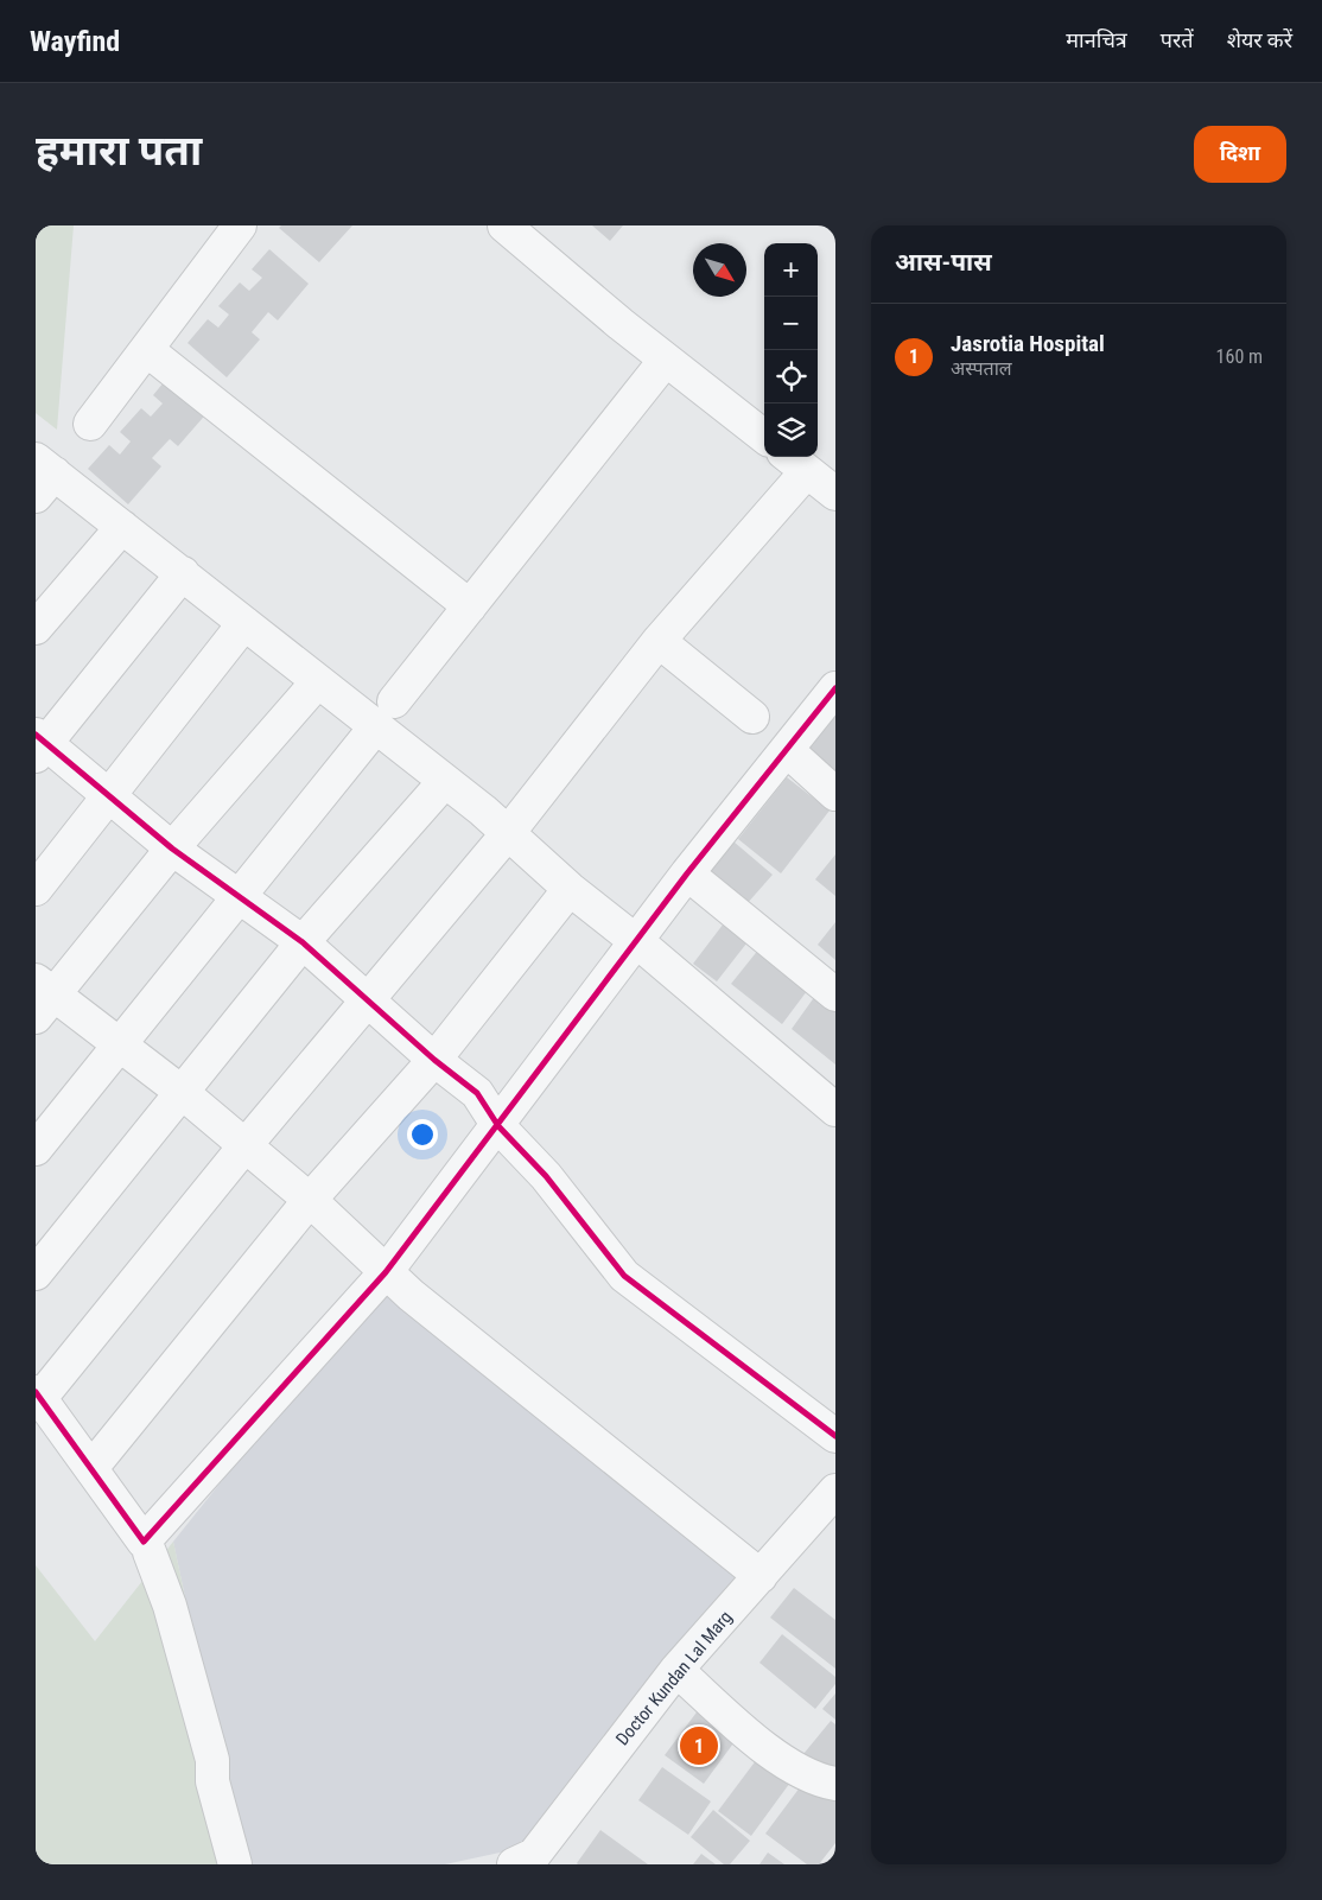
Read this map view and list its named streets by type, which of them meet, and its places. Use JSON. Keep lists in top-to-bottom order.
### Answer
{
  "streets": {
    "street": ["Doctor Kundan Lal Marg"]
  },
  "north": "bottom right",
  "page": {
    "header": "Wayfind",
    "nav": ["मानचित्र", "परतें", "शेयर करें"],
    "buttons": "दिशा",
    "title": "हमारा पता",
    "heading": "आस-पास",
    "map_buttons": ["+", "−"],
    "list": [
      {
        "mark": "1",
        "name": "Jasrotia Hospital",
        "note": "अस्पताल",
        "value": "160 m"
      }
    ],
    "pins": "1"
  }
}
